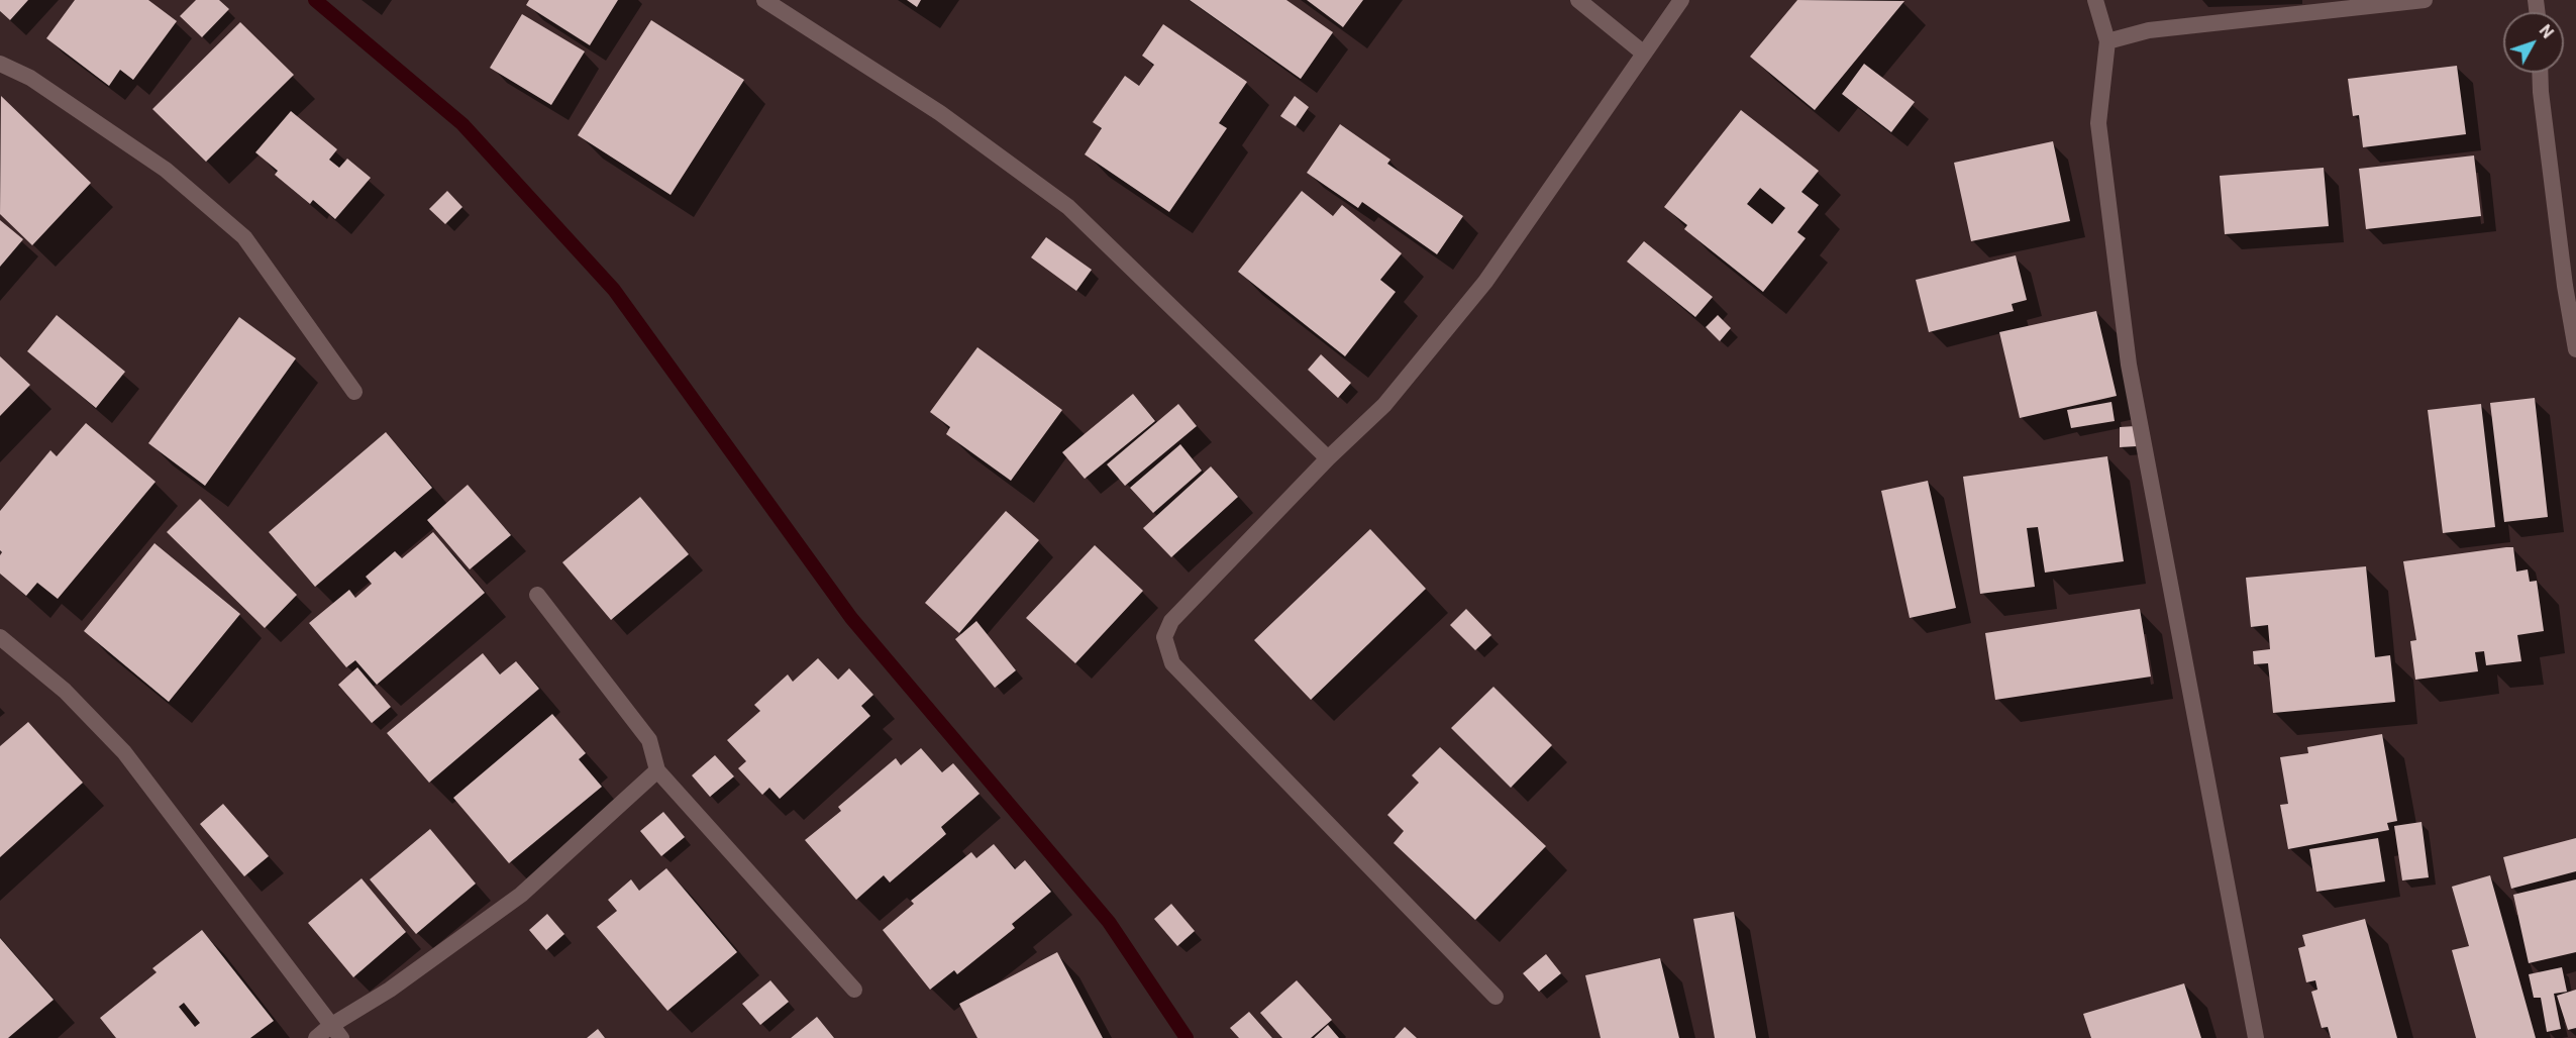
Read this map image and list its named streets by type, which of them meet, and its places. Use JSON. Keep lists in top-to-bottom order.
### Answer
{
  "north": "top right"
}
